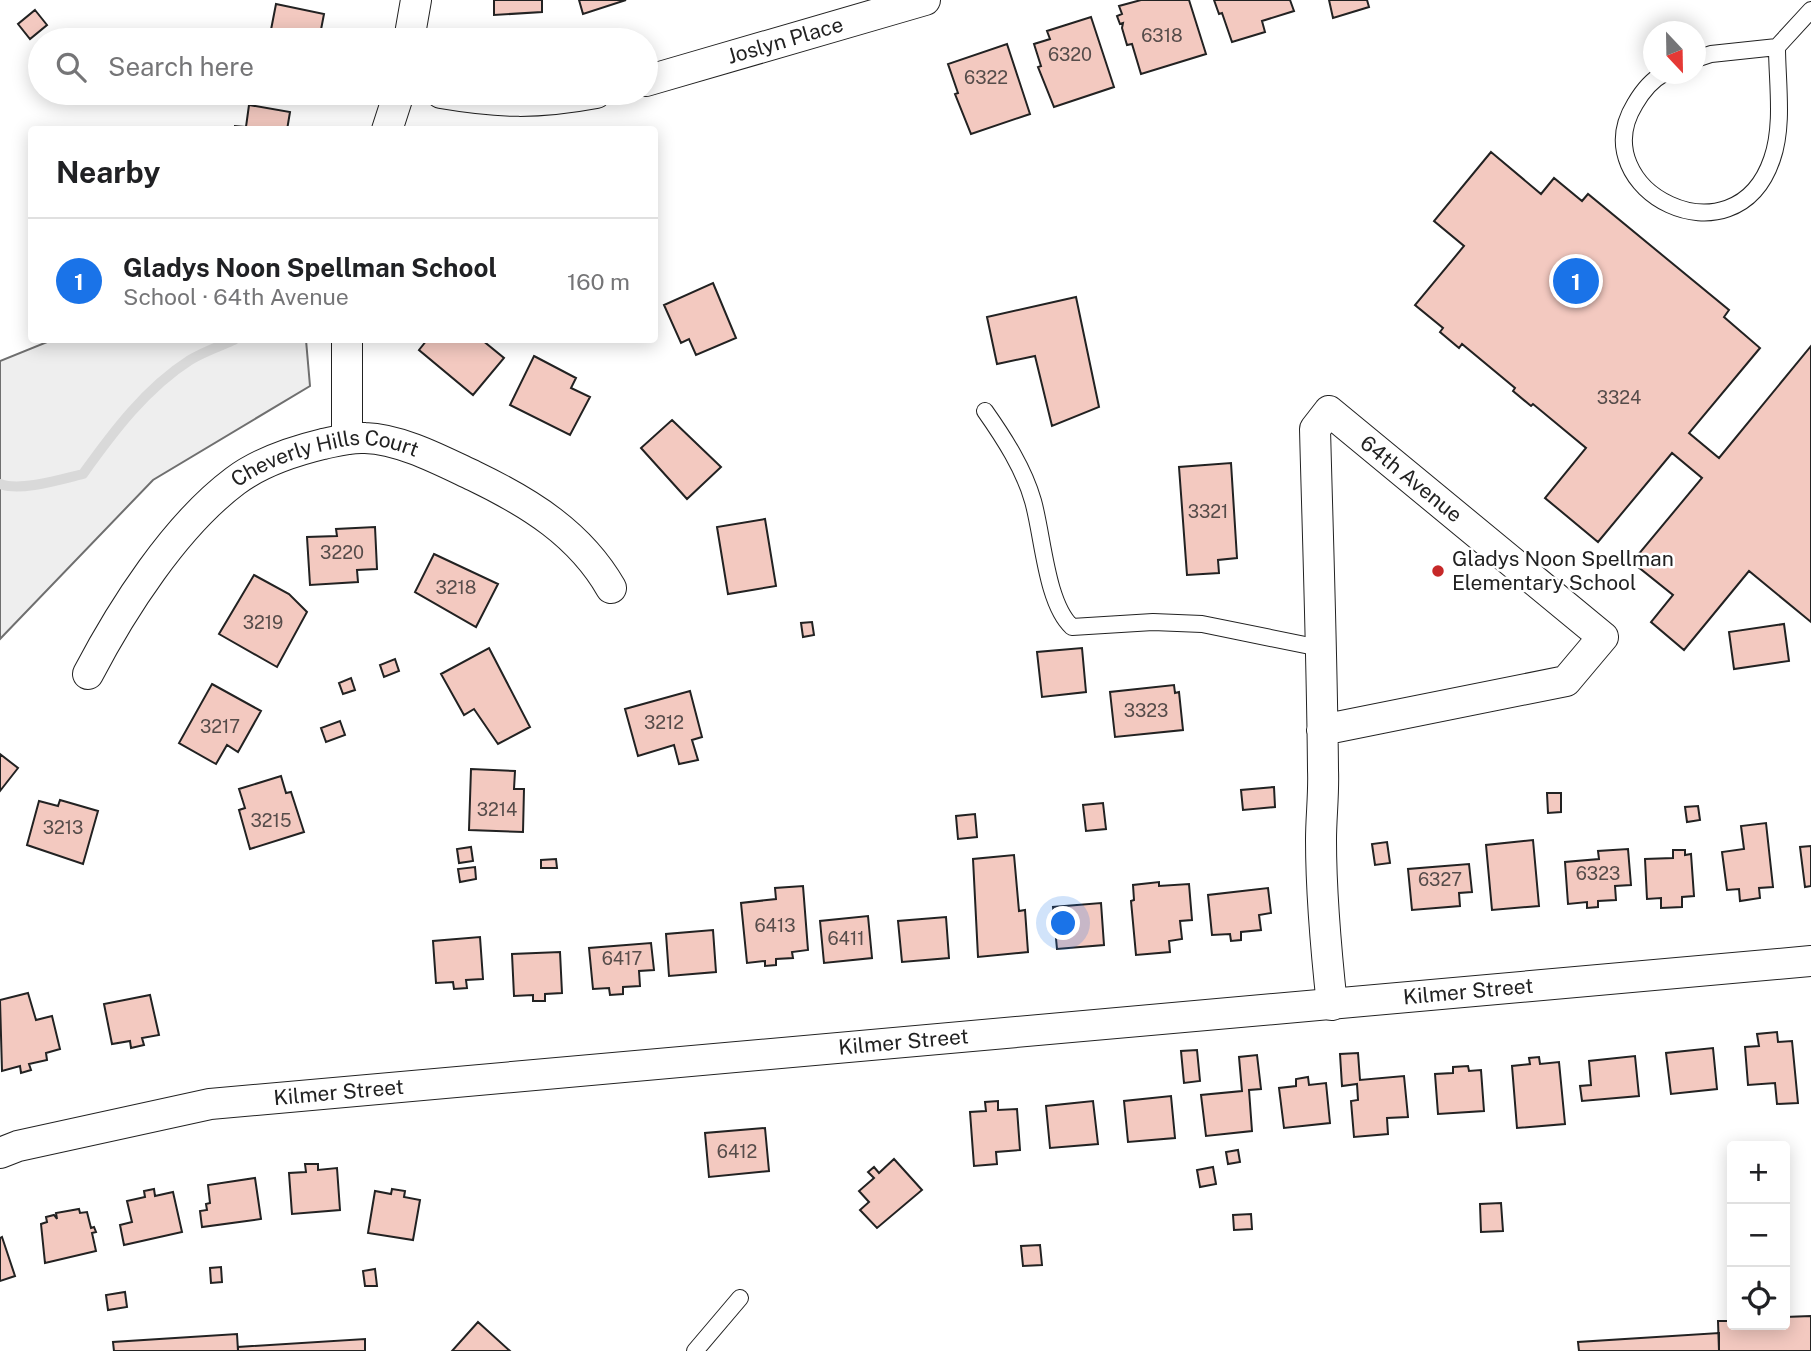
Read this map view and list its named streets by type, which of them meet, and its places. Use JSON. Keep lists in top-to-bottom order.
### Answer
{
  "streets": {
    "street": [
      "Joslyn Place",
      "Cheverly Hills Court",
      "64th Avenue",
      "Kilmer Street"
    ]
  },
  "crossings": [
    ["64th Avenue", "Kilmer Street"]
  ],
  "places": ["Gladys Noon Spellman Elementary School"],
  "house_numbers": [
    "6318",
    "6320",
    "6322",
    "3324",
    "3321",
    "3220",
    "3218",
    "3219",
    "3323",
    "3212",
    "3217",
    "3214",
    "3215",
    "3213",
    "6323",
    "6327",
    "6413",
    "6411",
    "6417",
    "6412"
  ],
  "north": "bottom",
  "page": {
    "search": "Search here",
    "heading": "Nearby",
    "list": [
      {
        "mark": "1",
        "name": "Gladys Noon Spellman School",
        "note": "School · 64th Avenue",
        "value": "160 m"
      }
    ],
    "pins": "1",
    "map_buttons": ["+", "−"]
  }
}
